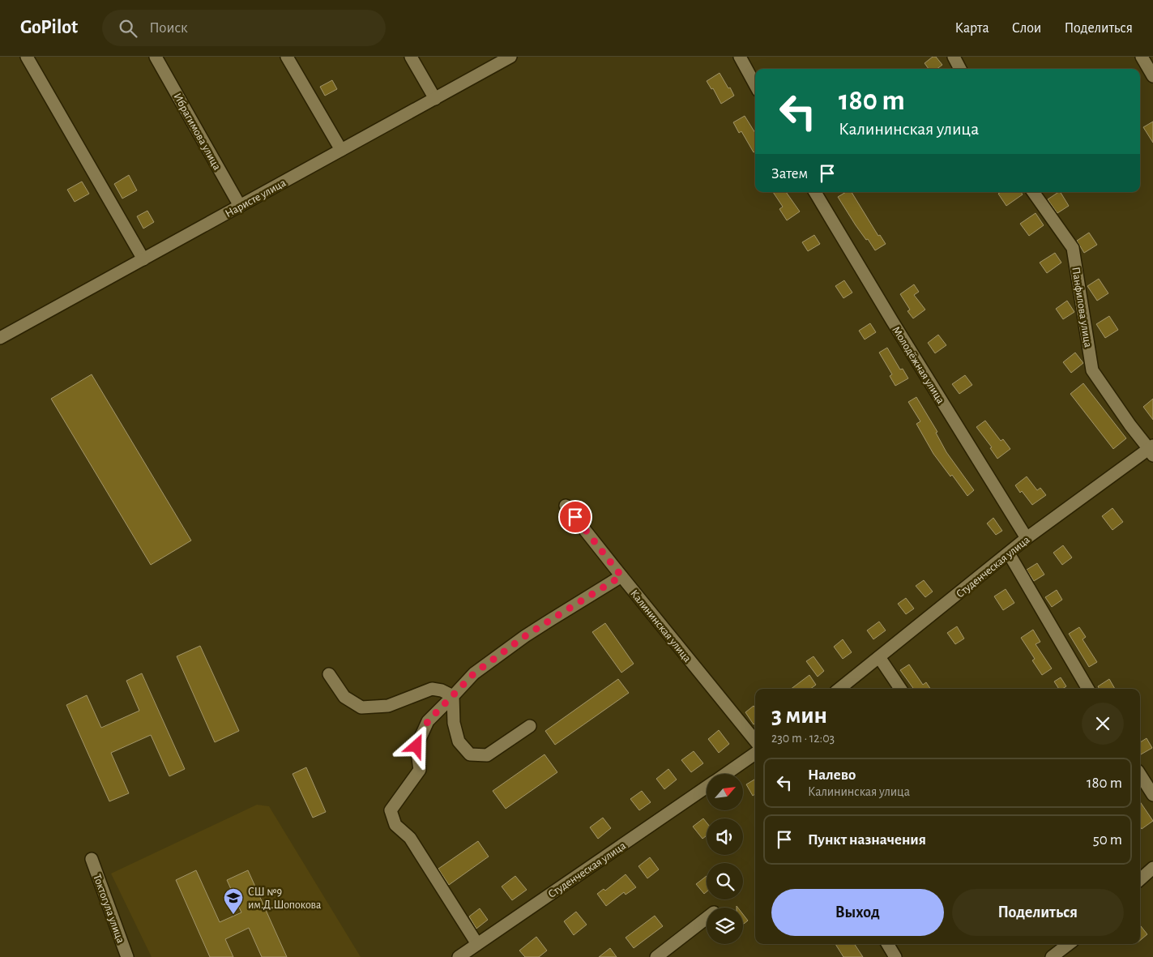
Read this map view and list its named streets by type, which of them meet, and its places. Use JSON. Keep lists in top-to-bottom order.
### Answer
{
  "streets": {
    "street": [
      "Ибрагимова улица",
      "Наристе улица",
      "Панфилова улица",
      "Молодёжная улица",
      "Студенческая улица",
      "Калининская улица",
      "Токтогула улица"
    ]
  },
  "crossings": [
    ["Ибрагимова улица", "Наристе улица"],
    ["Панфилова улица", "Студенческая улица"],
    ["Молодёжная улица", "Студенческая улица"]
  ],
  "places": {
    "school or university": ["СШ №9 им.Д.Шопокова"]
  },
  "north": "top right",
  "page": {
    "header": "GoPilot",
    "search": "Поиск",
    "nav": ["Карта", "Слои", "Поделиться"],
    "turn": ["180 m", "Калининская улица"],
    "then": "Затем",
    "heading": ["3 мин", "230 m · 12:03"],
    "list": [
      {
        "name": "Налево",
        "note": "Калининская улица",
        "value": "180 m"
      },
      {
        "name": "Пункт назначения",
        "value": "50 m"
      }
    ],
    "buttons": ["Выход", "Поделиться"]
  }
}
